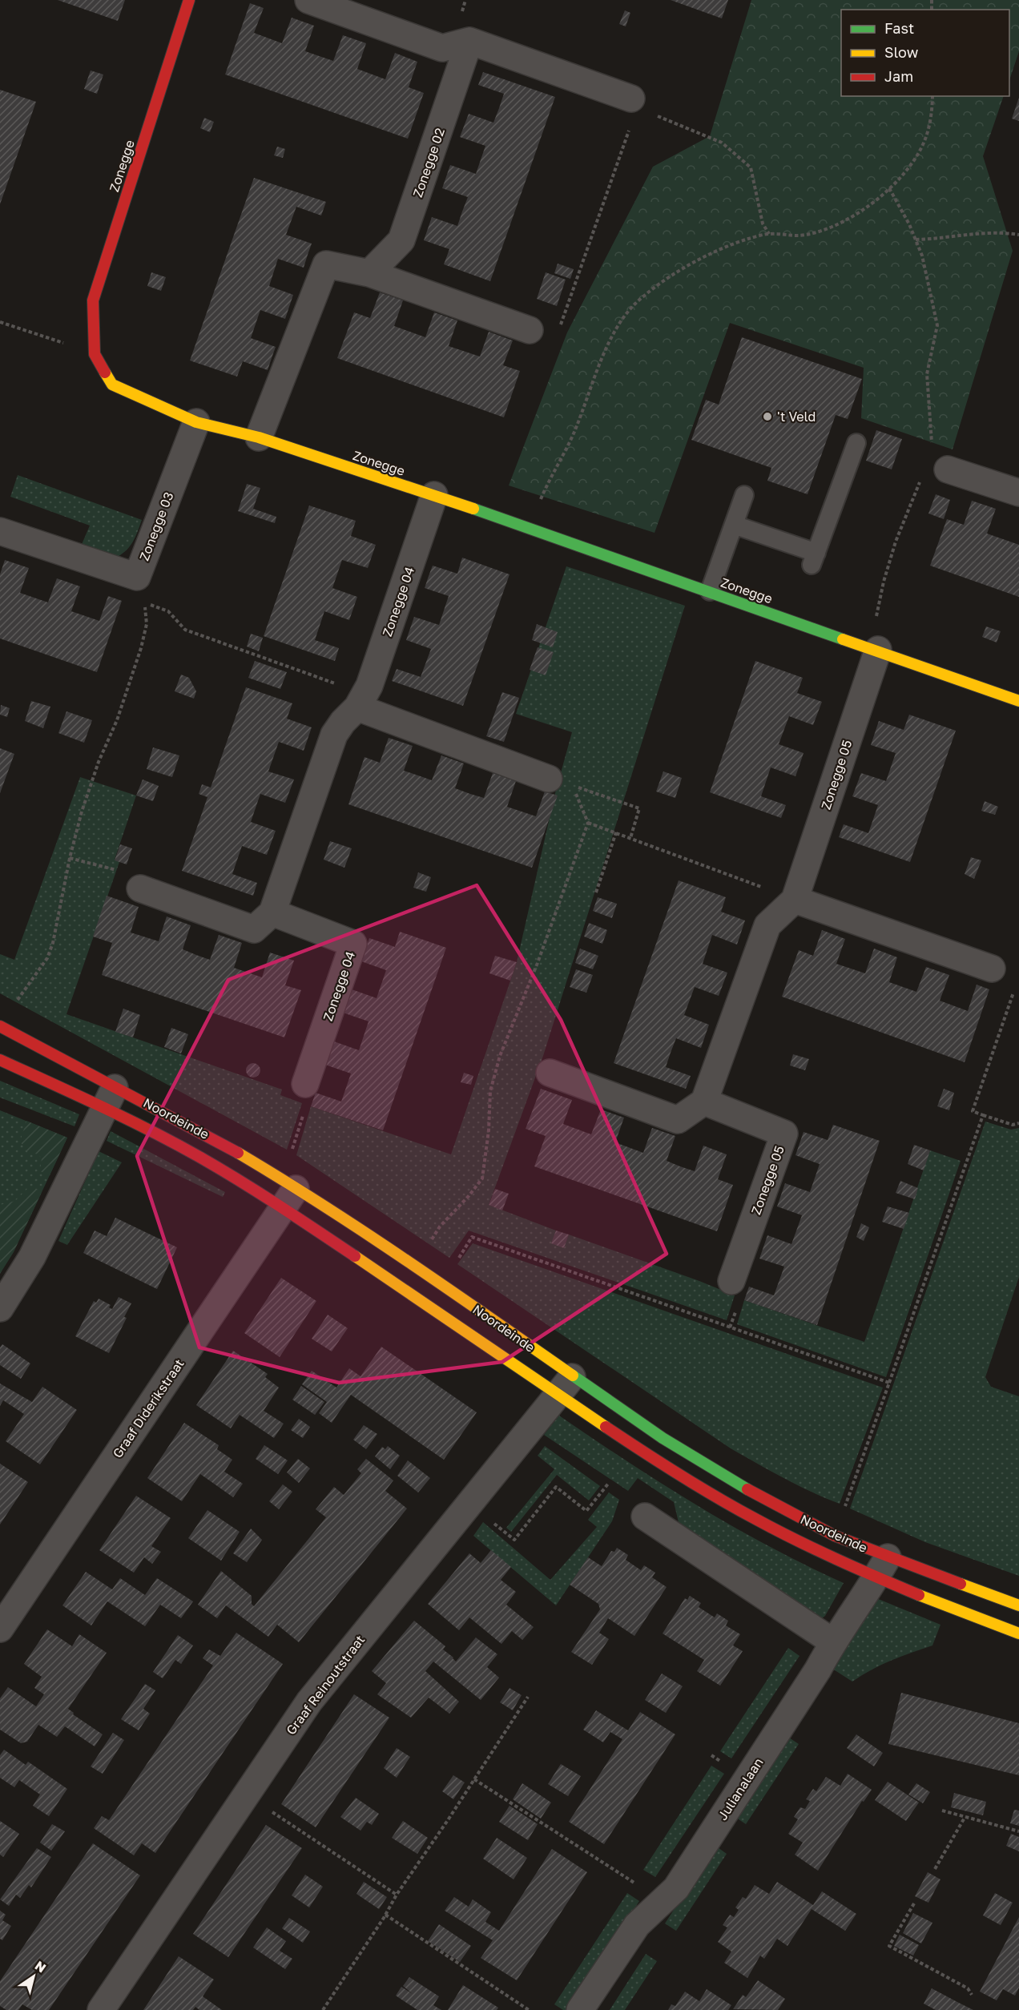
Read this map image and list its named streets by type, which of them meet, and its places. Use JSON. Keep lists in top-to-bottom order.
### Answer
{
  "streets": {
    "street": [
      "Zonegge 02",
      "Zonegge",
      "Zonegge 03",
      "Zonegge 04",
      "Zonegge 05",
      "Noordeinde",
      "Graaf Diderikstraat",
      "Graaf Reinoutstraat",
      "Julianalaan"
    ]
  },
  "crossings": [
    ["Zonegge", "Zonegge 03"],
    ["Zonegge", "Zonegge 04"],
    ["Zonegge", "Zonegge 05"],
    ["Noordeinde", "Graaf Diderikstraat"],
    ["Noordeinde", "Graaf Reinoutstraat"],
    ["Noordeinde", "Julianalaan"]
  ],
  "places": ["'t Veld"],
  "legend": ["Fast", "Slow", "Jam"],
  "north": "top right"
}
